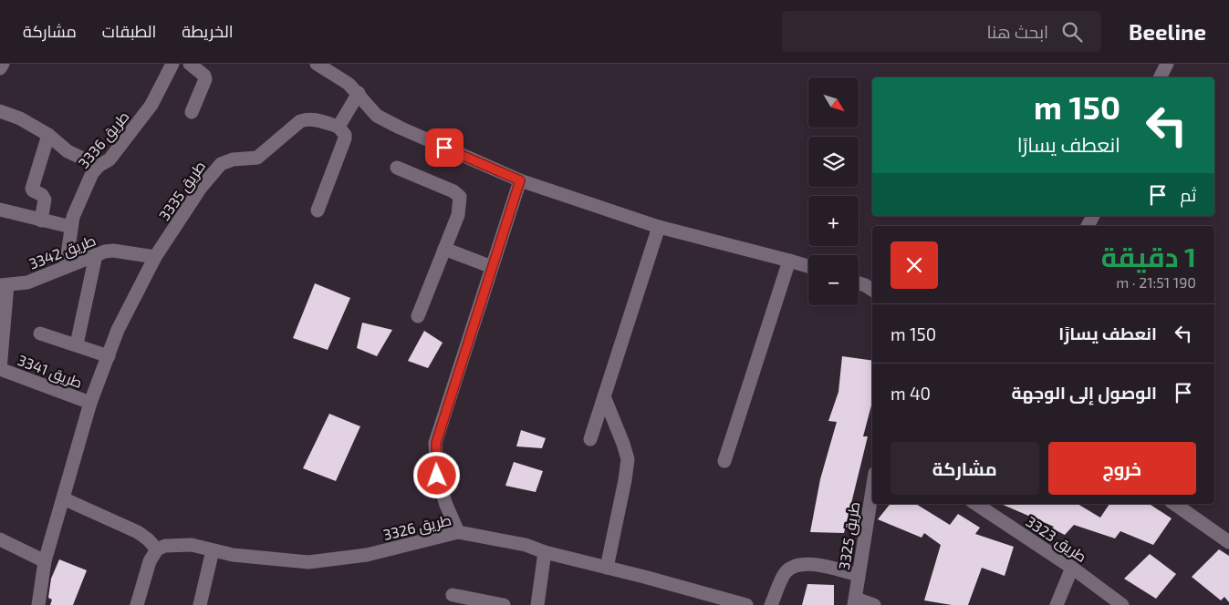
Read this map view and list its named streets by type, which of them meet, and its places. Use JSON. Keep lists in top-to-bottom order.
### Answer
{
  "streets": {
    "street": [
      "طريق 3336",
      "طريق 3335",
      "طريق 3342",
      "طريق 3341",
      "طريق 3326",
      "طريق 3325",
      "طريق 3323"
    ]
  },
  "crossings": [
    ["طريق 3336", "طريق 3342"],
    ["طريق 3335", "طريق 3342"],
    ["طريق 3335", "طريق 3341"],
    ["طريق 3342", "طريق 3341"]
  ],
  "north": "bottom right",
  "page": {
    "header": "Beeline",
    "search": "ابحث هنا",
    "nav": ["الخريطة", "الطبقات", "مشاركة"],
    "map_buttons": ["+", "−"],
    "turn": ["150 m", "انعطف يسارًا"],
    "then": "ثم",
    "heading": ["1 دقيقة", "190 m · 21:51"],
    "list": [
      {
        "name": "انعطف يسارًا",
        "value": "150 m"
      },
      {
        "name": "الوصول إلى الوجهة",
        "value": "40 m"
      }
    ],
    "buttons": ["خروج", "مشاركة"]
  }
}
